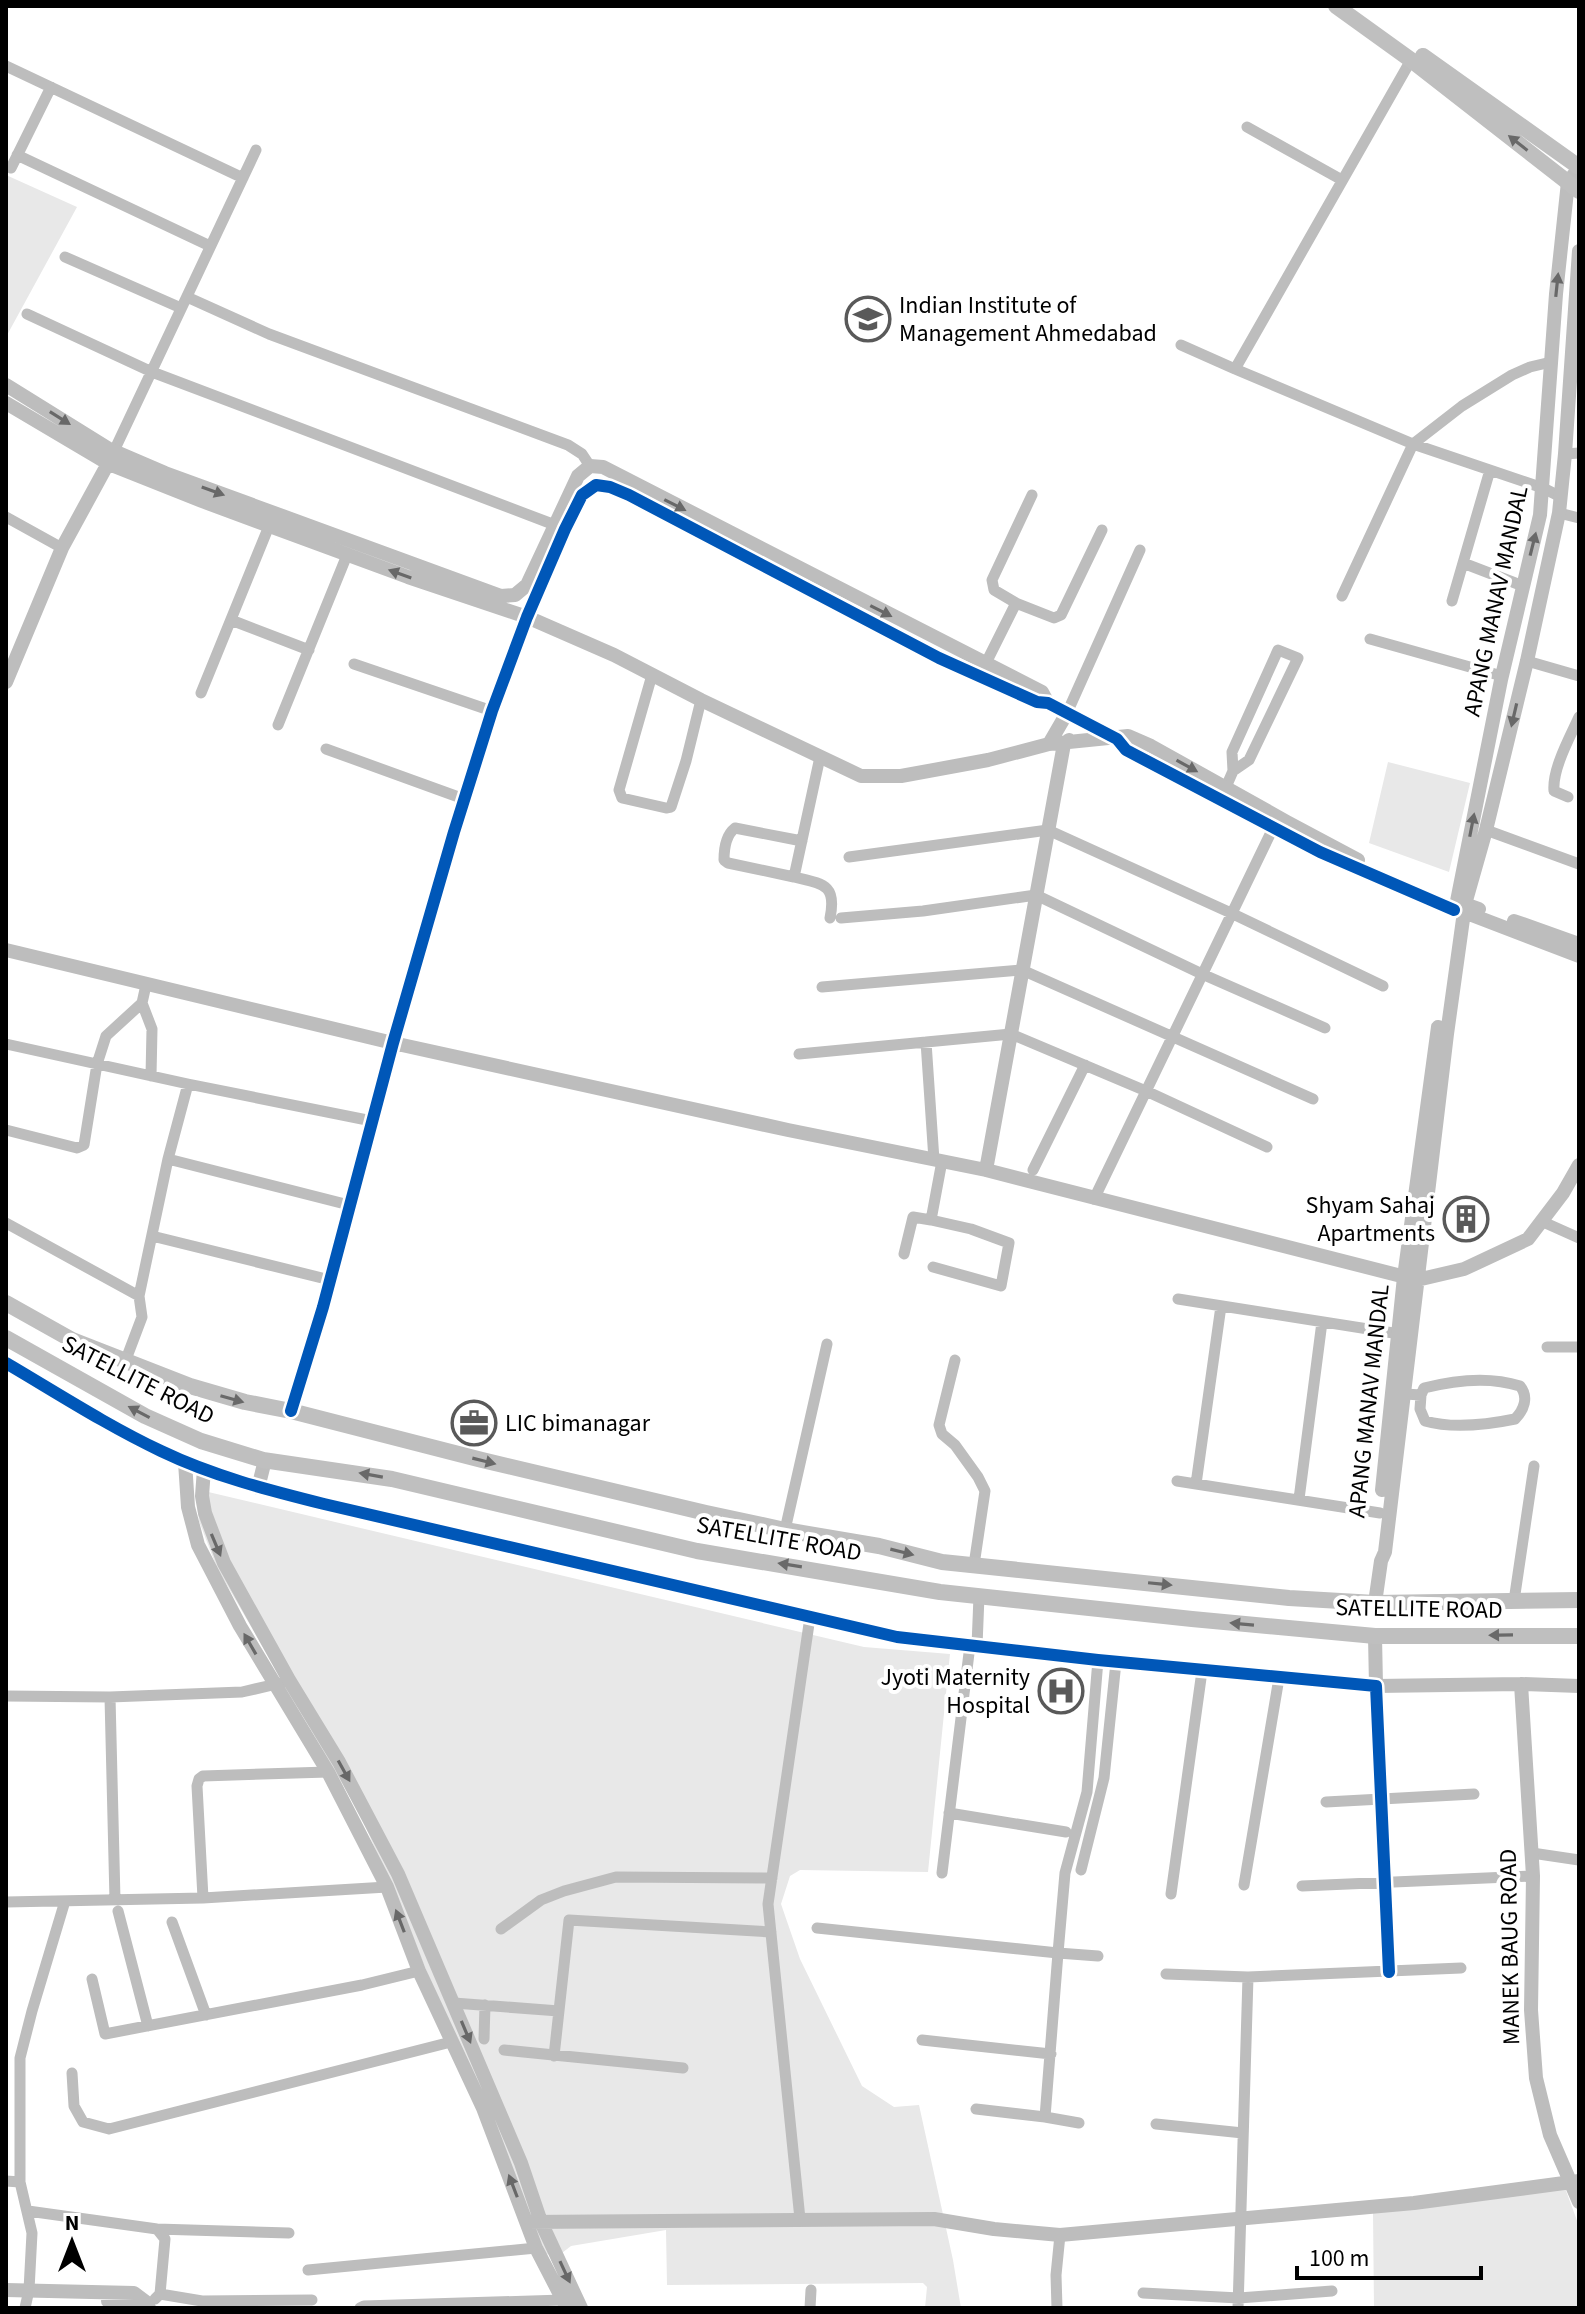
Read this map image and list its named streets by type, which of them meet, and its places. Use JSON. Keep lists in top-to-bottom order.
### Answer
{
  "streets": {
    "main road": ["SATELLITE ROAD"],
    "street": ["APANG MANAV MANDAL", "MANEK BAUG ROAD"]
  },
  "places": {
    "school or university": ["Indian Institute of Management Ahmedabad"],
    "building": ["Shyam Sahaj Apartments"],
    "office": ["LIC bimanagar"],
    "hospital": ["Jyoti Maternity Hospital"]
  },
  "scale_bar": "100 m",
  "north": "top"
}
